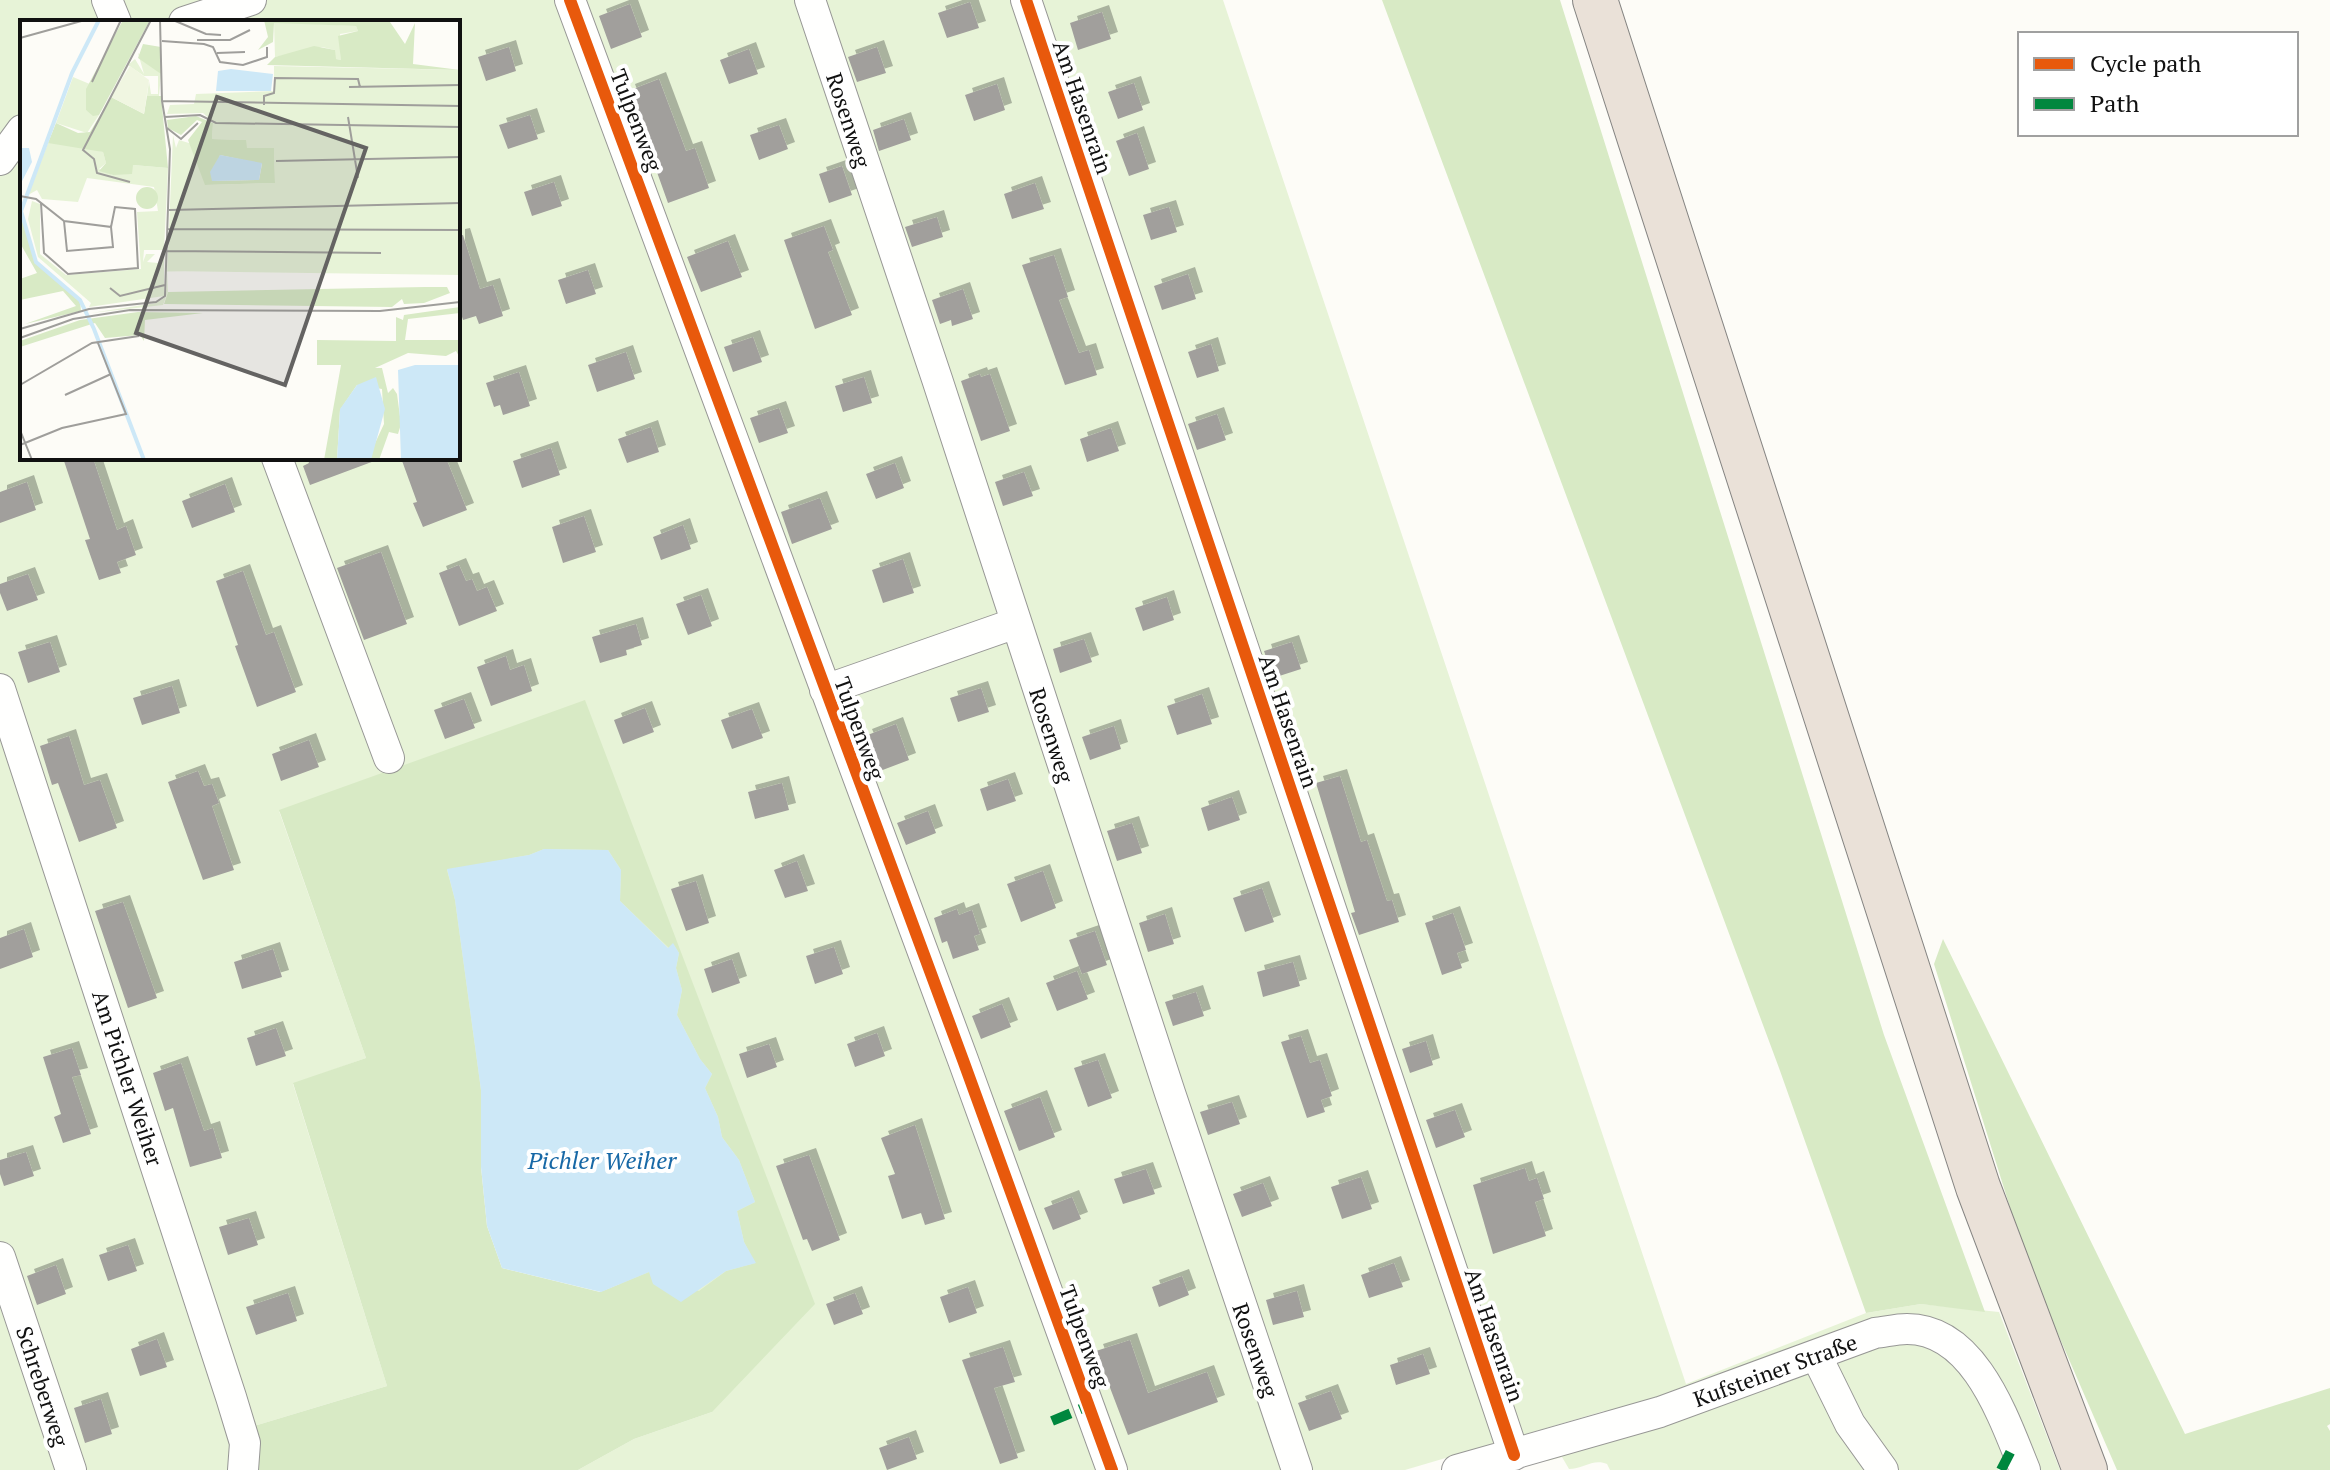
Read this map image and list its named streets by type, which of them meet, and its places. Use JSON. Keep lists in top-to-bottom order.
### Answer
{
  "streets": {
    "street": [
      "Am Hasenrain",
      "Tulpenweg",
      "Rosenweg",
      "Am Pichler Weiher",
      "Kufsteiner Straße",
      "Schreberweg"
    ]
  },
  "crossings": [
    ["Am Hasenrain", "Kufsteiner Straße"]
  ],
  "water": ["Pichler Weiher"],
  "legend": ["Cycle path", "Path"]
}
